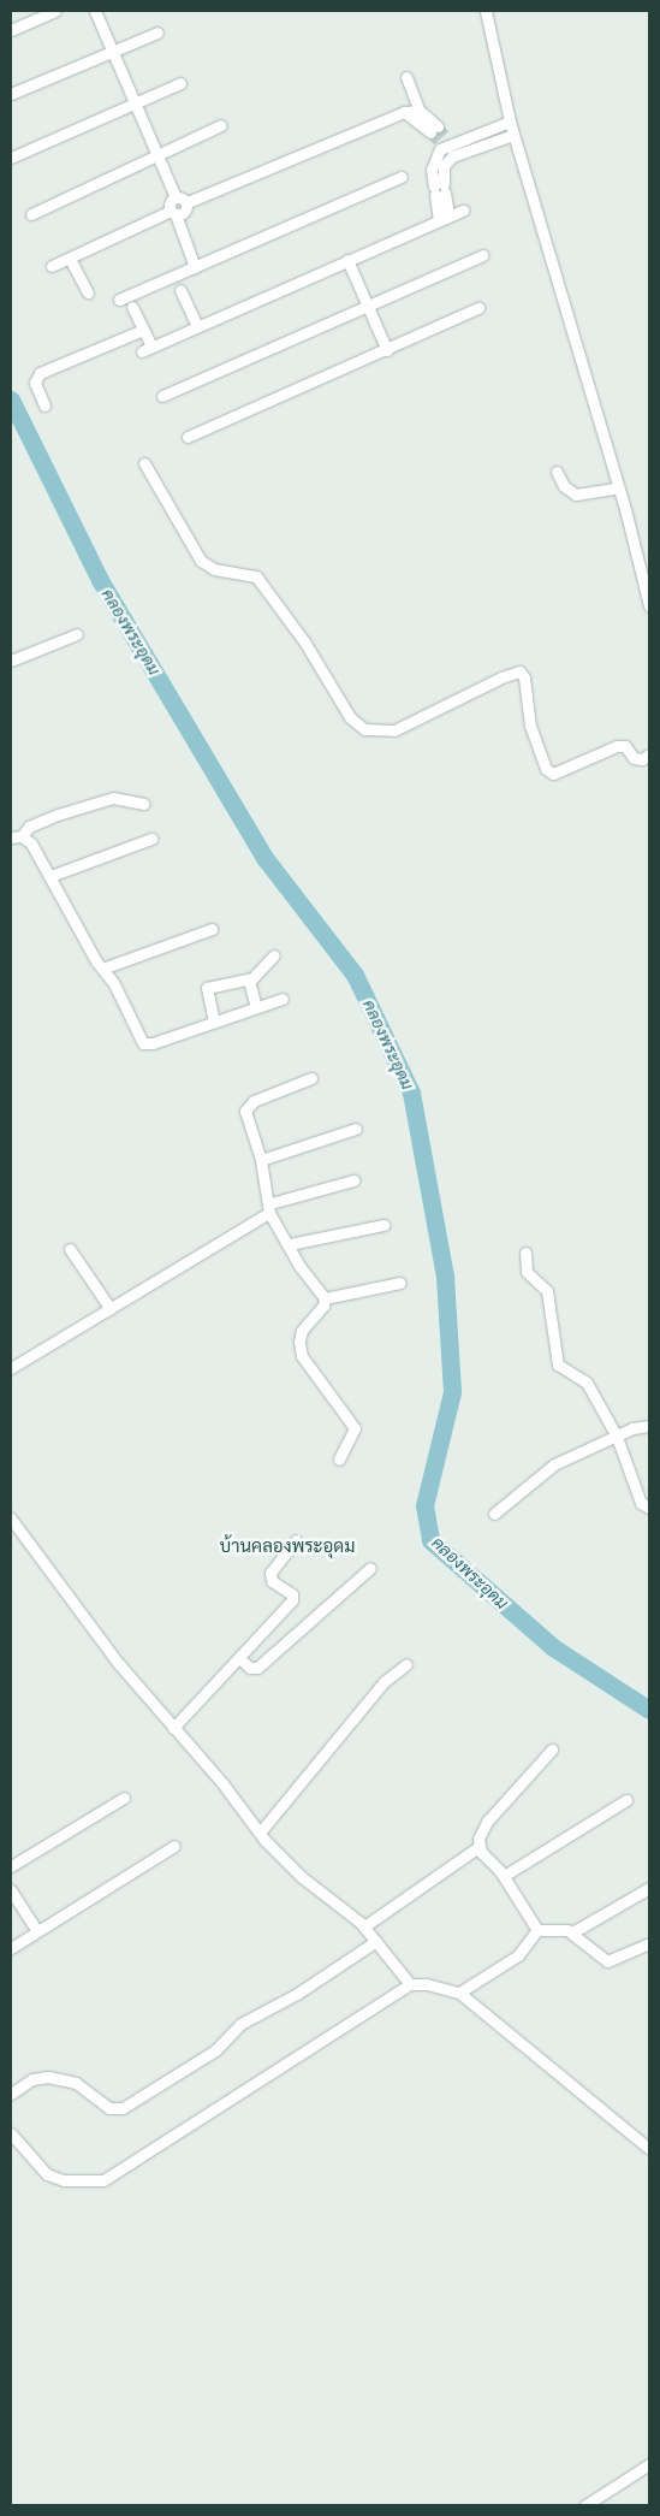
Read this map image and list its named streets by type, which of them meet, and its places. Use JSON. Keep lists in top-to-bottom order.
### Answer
{
  "districts": ["บ้านคลองพระอุดม"],
  "water": ["คลองพระอุดม"]
}
